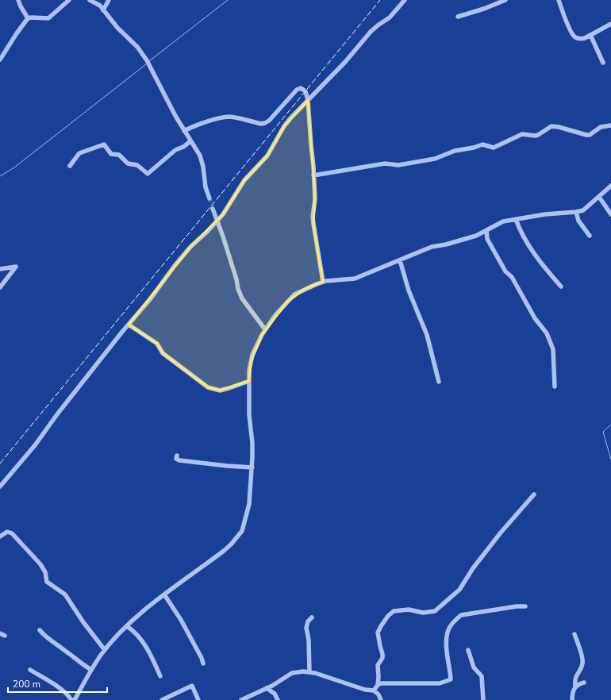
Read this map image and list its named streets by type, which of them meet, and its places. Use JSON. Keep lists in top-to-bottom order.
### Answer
{
  "scale_bar": "200 m"
}
